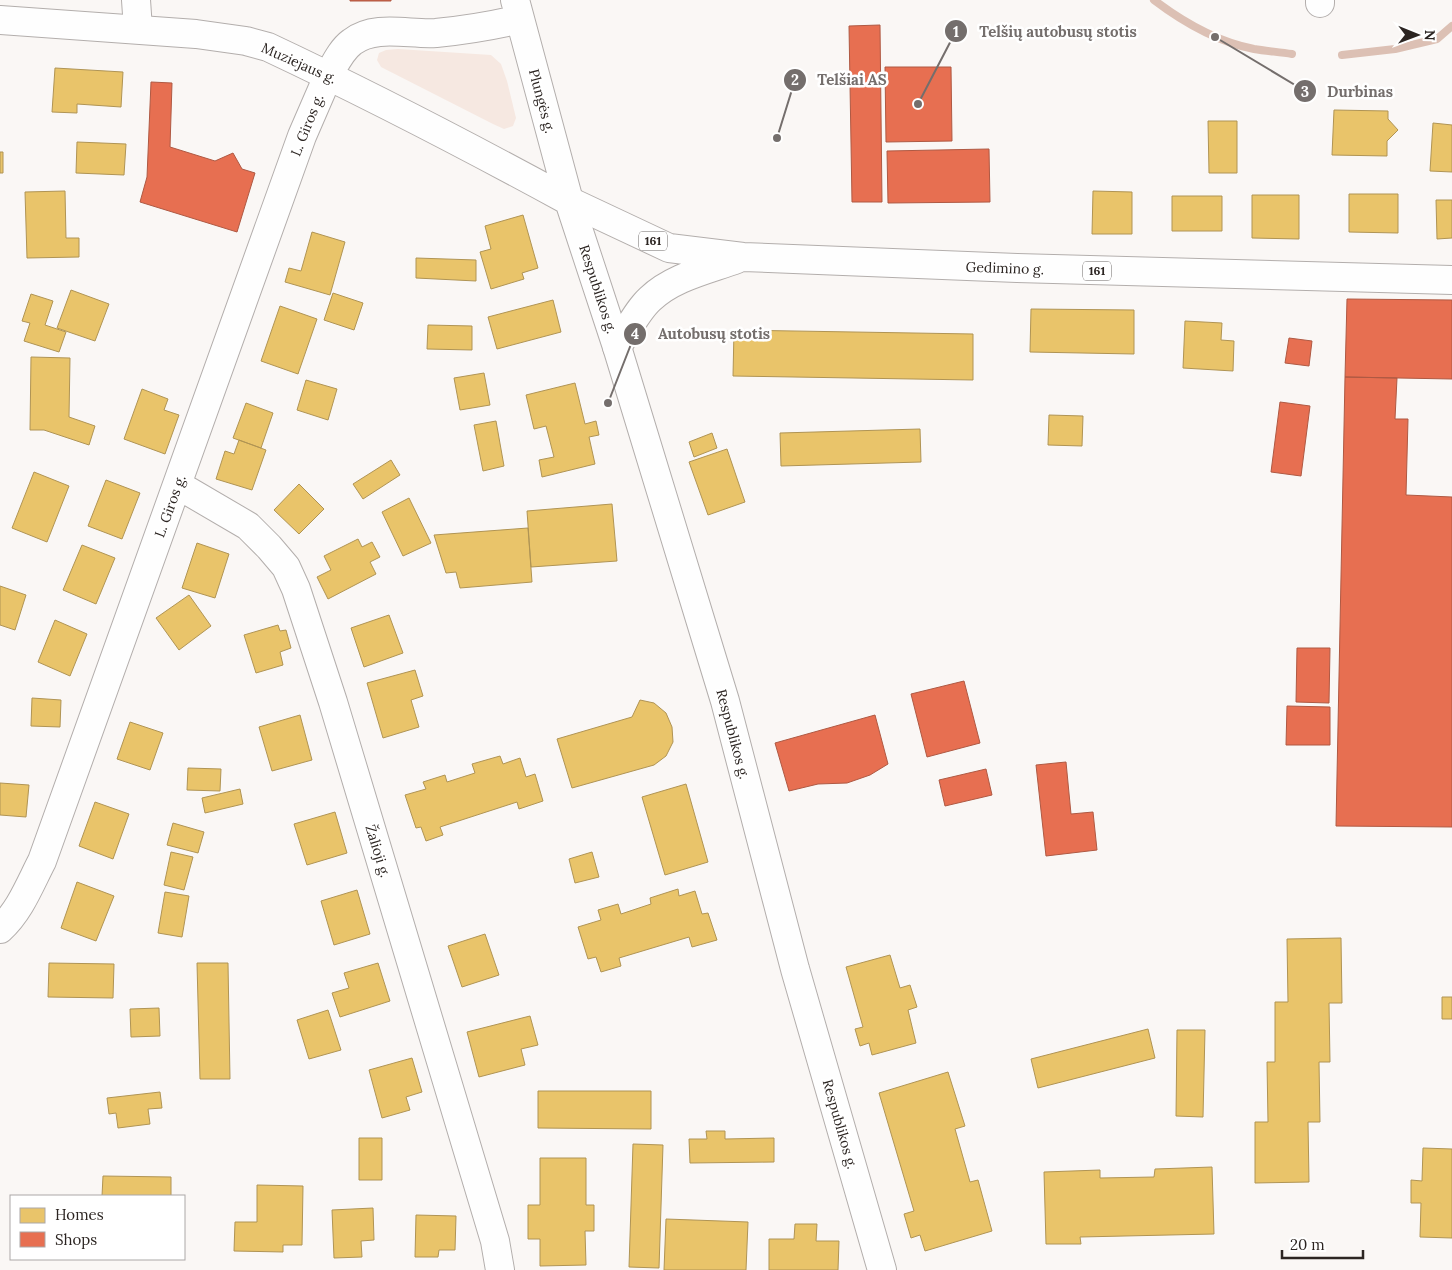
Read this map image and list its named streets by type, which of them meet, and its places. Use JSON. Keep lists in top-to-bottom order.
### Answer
{
  "streets": {
    "main road": [
      "Muziejaus g.",
      "Plungės g.",
      "L. Giros g.",
      "161",
      "Gedimino g.",
      "Respublikos g.",
      "Žalioji g."
    ]
  },
  "crossings": [
    ["Muziejaus g.", "Plungės g."],
    ["Muziejaus g.", "L. Giros g."],
    ["Muziejaus g.", "Gedimino g."],
    ["Muziejaus g.", "Respublikos g."],
    ["Plungės g.", "L. Giros g."],
    ["Plungės g.", "Gedimino g."],
    ["Plungės g.", "Respublikos g."],
    ["L. Giros g.", "Žalioji g."],
    ["Gedimino g.", "Respublikos g."]
  ],
  "places": [
    "Durbinas",
    "Telšių autobusų stotis",
    "Telšiai AS",
    "Autobusų stotis"
  ],
  "legend": ["Homes", "Shops"],
  "scale_bar": "20 m",
  "north": "right"
}
